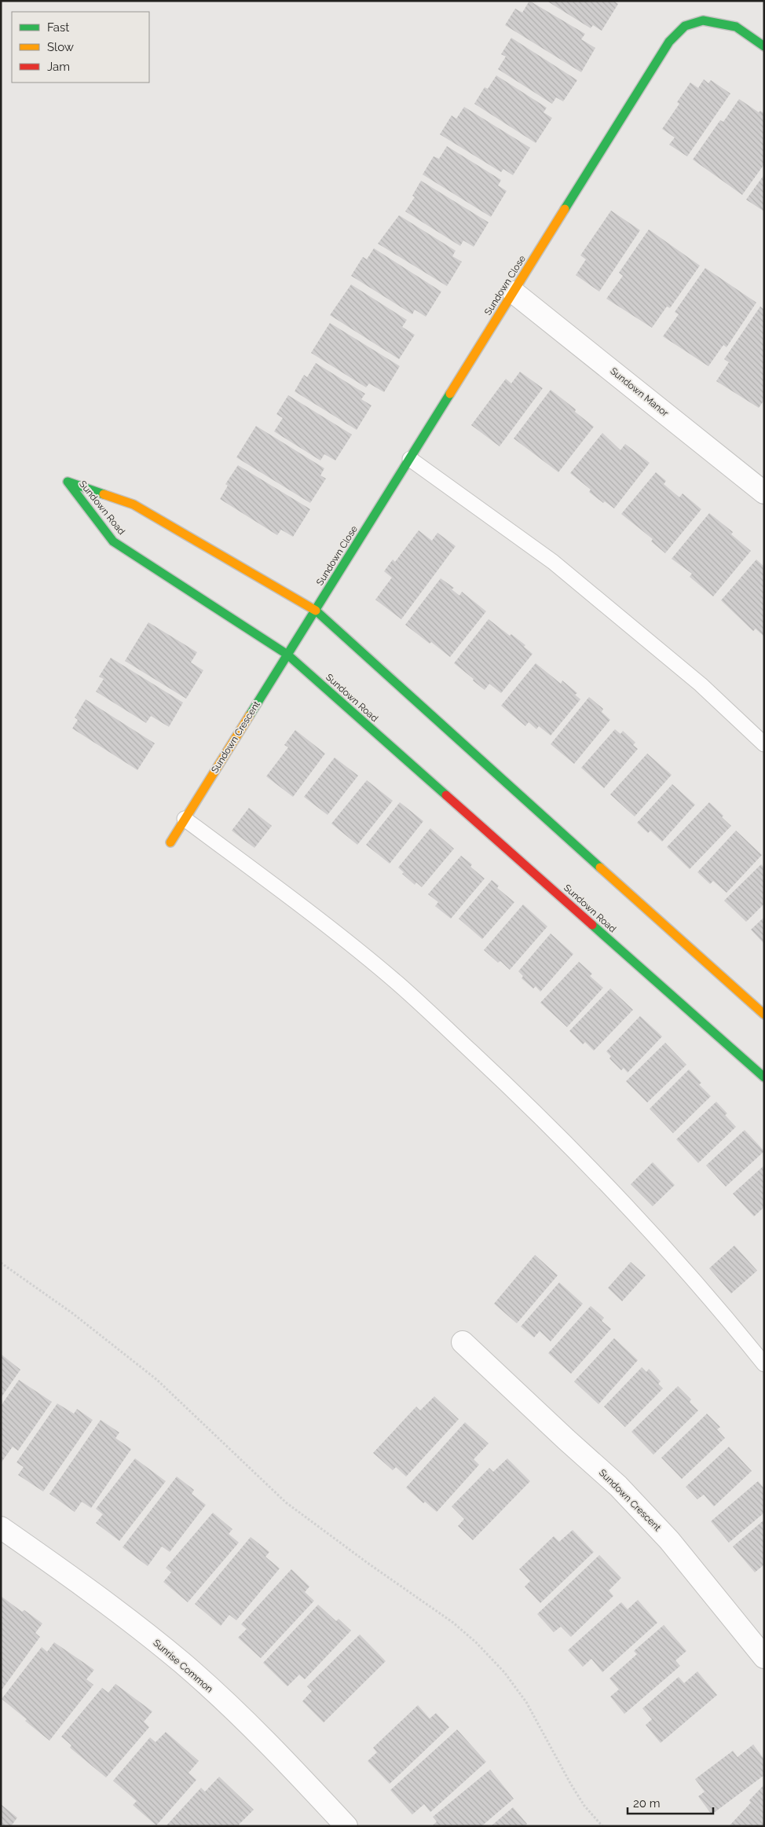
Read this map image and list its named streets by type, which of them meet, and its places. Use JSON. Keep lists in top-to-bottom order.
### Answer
{
  "streets": {
    "street": [
      "Sundown Close",
      "Sundown Manor",
      "Sundown Road",
      "Sundown Crescent",
      "Sunrise Common"
    ]
  },
  "crossings": [
    ["Sundown Close", "Sundown Manor"],
    ["Sundown Close", "Sundown Road"],
    ["Sundown Close", "Sundown Crescent"],
    ["Sundown Road", "Sundown Crescent"]
  ],
  "legend": ["Fast", "Slow", "Jam"],
  "scale_bar": "20 m"
}
